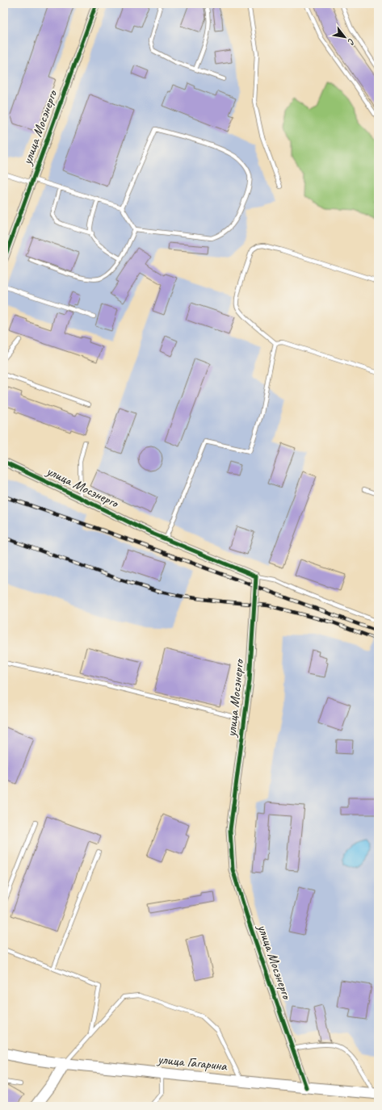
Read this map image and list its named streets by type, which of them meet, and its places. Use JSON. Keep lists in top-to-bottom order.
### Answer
{
  "streets": {
    "main road": ["улица Гагарина"],
    "street": ["улица Мосэнерго"]
  },
  "crossings": [
    ["улица Мосэнерго", "улица Гагарина"]
  ],
  "north": "bottom right"
}
